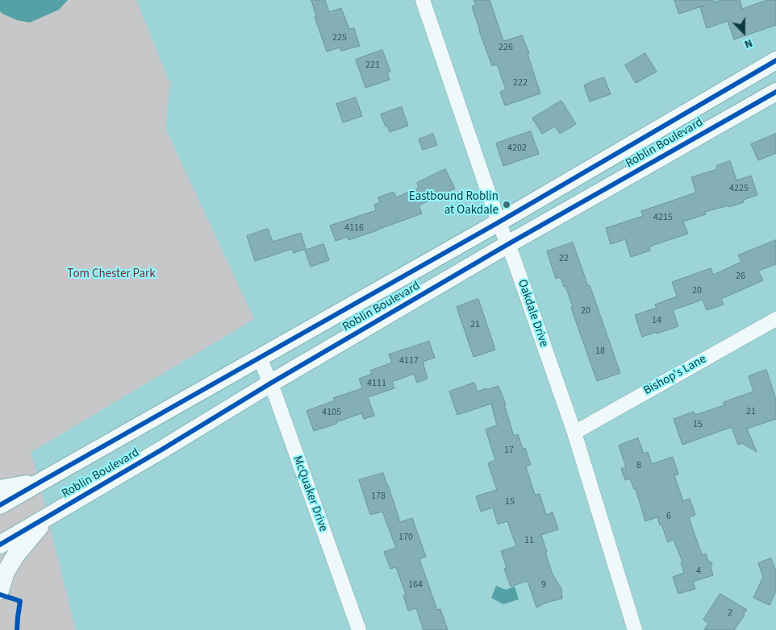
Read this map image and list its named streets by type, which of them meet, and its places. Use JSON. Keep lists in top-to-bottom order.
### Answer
{
  "streets": {
    "main road": ["Roblin Boulevard"],
    "street": ["Oakdale Drive", "Bishop's Lane", "McQuaker Drive"]
  },
  "crossings": [
    ["Roblin Boulevard", "Oakdale Drive"],
    ["Roblin Boulevard", "McQuaker Drive"],
    ["Oakdale Drive", "Bishop's Lane"]
  ],
  "parks": ["Tom Chester Park"],
  "places": ["Eastbound Roblin at Oakdale"],
  "house_numbers": [
    "225",
    "226",
    "221",
    "222",
    "4202",
    "4225",
    "4215",
    "4116",
    "22",
    "26",
    "20",
    "20",
    "14",
    "21",
    "18",
    "4117",
    "4111",
    "21",
    "4105",
    "15",
    "17",
    "8",
    "178",
    "15",
    "6",
    "170",
    "11",
    "4",
    "164",
    "9",
    "2"
  ],
  "north": "bottom"
}
